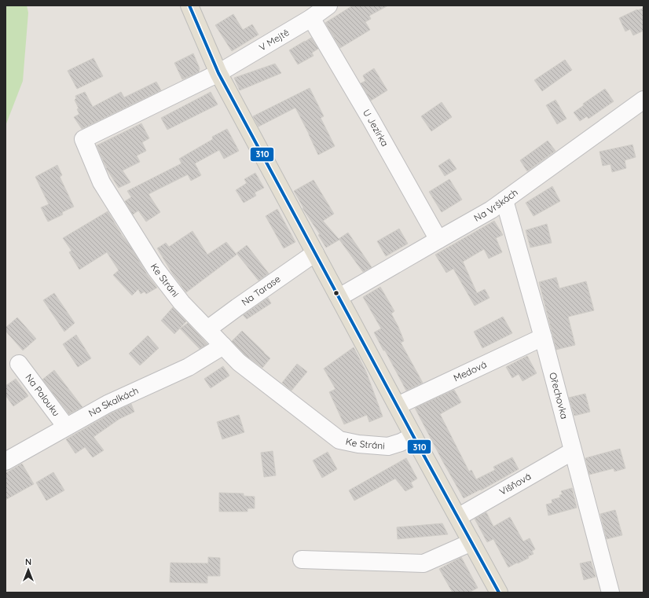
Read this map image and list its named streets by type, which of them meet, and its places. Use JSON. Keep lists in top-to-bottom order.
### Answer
{
  "streets": {
    "street": [
      "V Mejtě",
      "U Jezírka",
      "Na Vrškách",
      "Ke Stráni",
      "Na Tarase",
      "Medová",
      "Na Palouku",
      "Ořechovka",
      "Na Skalkách",
      "Višňová"
    ]
  },
  "crossings": [
    ["V Mejtě", "U Jezírka"],
    ["V Mejtě", "Ke Stráni"],
    ["U Jezírka", "Na Vrškách"],
    ["Na Vrškách", "Ořechovka"],
    ["Ke Stráni", "Na Tarase"],
    ["Ke Stráni", "Na Skalkách"],
    ["Medová", "Ořechovka"],
    ["Na Palouku", "Na Skalkách"],
    ["Ořechovka", "Višňová"]
  ],
  "lines": ["transit line 310"],
  "north": "top"
}
